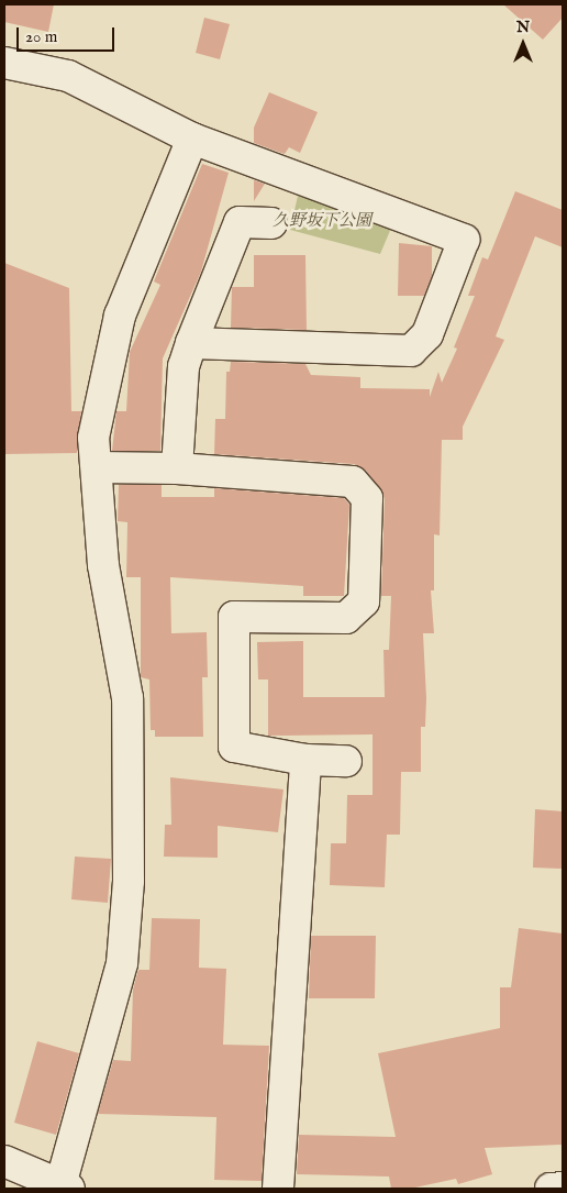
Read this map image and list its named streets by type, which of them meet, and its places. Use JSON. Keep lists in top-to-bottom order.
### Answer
{
  "parks": ["久野坂下公園"],
  "scale_bar": "20 m",
  "north": "top"
}
